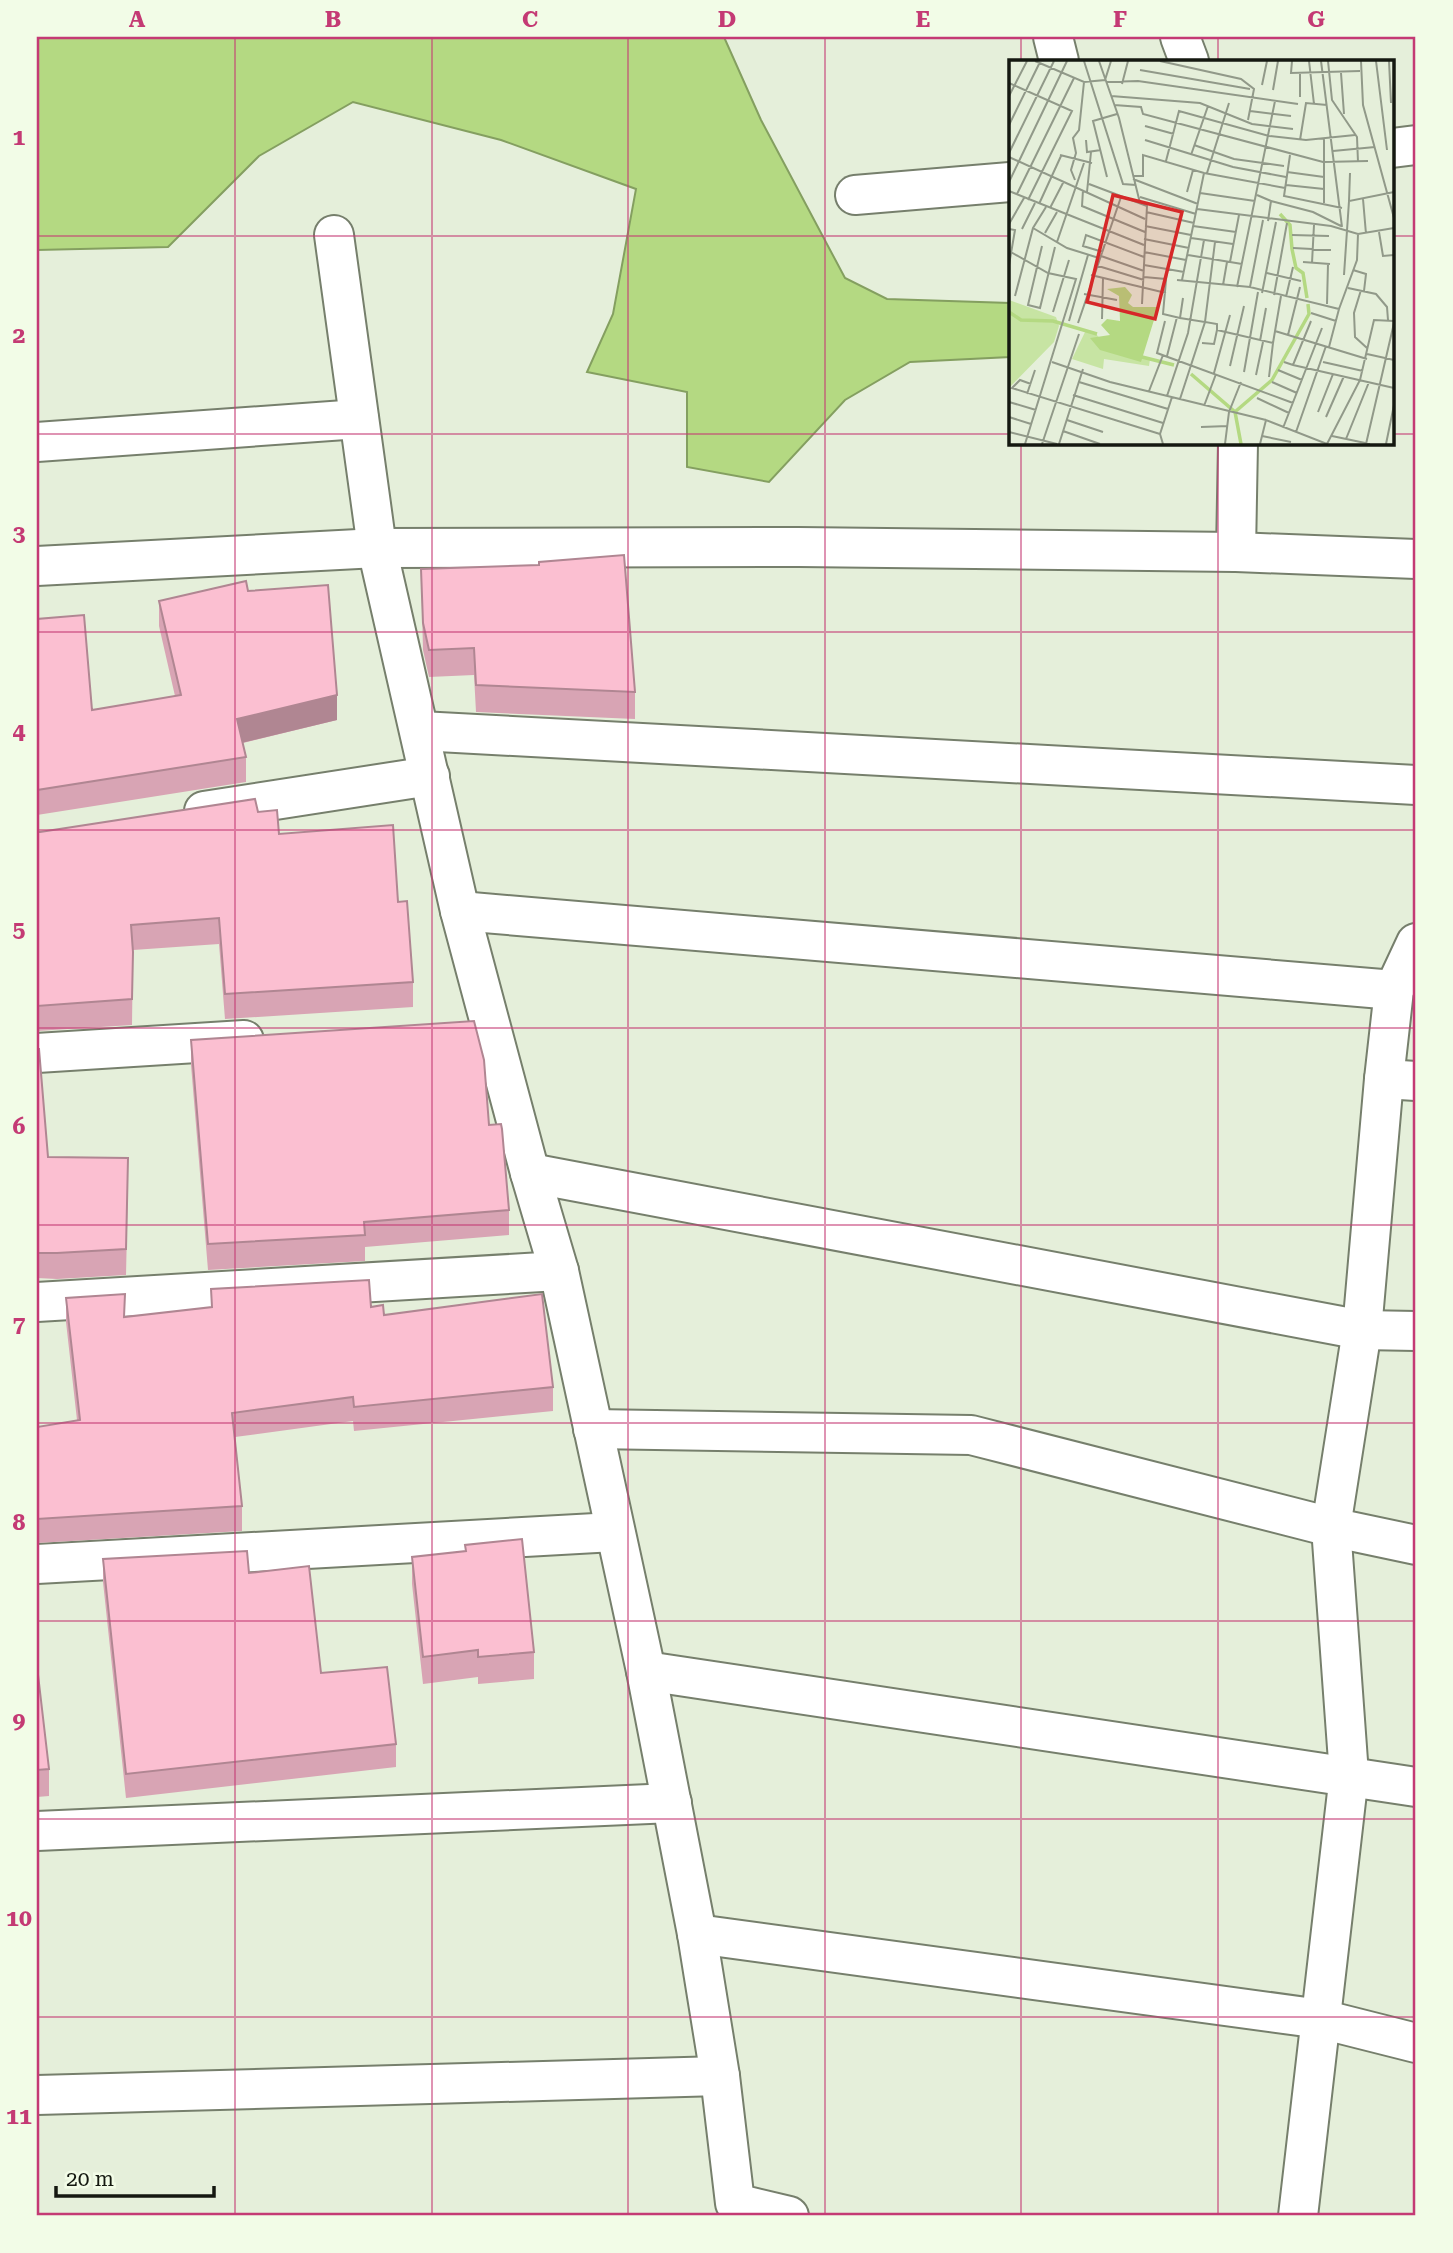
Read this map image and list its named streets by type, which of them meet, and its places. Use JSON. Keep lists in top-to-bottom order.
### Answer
{
  "scale_bar": "20 m",
  "grid": {
    "columns": [
      "A",
      "B",
      "C",
      "D",
      "E",
      "F",
      "G"
    ],
    "rows": [
      "1",
      "2",
      "3",
      "4",
      "5",
      "6",
      "7",
      "8",
      "9",
      "10",
      "11"
    ]
  }
}
